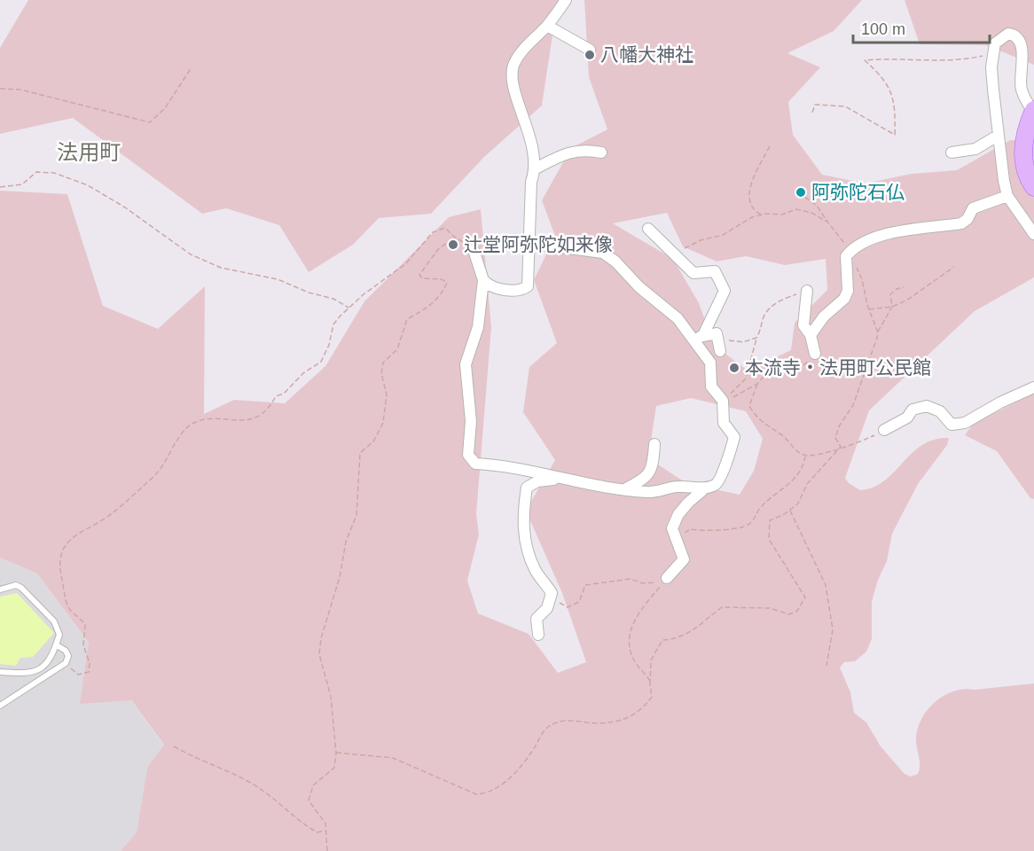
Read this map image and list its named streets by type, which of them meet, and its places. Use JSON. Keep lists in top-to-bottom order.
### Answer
{
  "districts": ["法用町"],
  "places": [
    "八幡大神社",
    "阿弥陀石仏",
    "辻堂阿弥陀如来像",
    "本流寺・法用町公民館"
  ],
  "scale_bar": "100 m"
}
